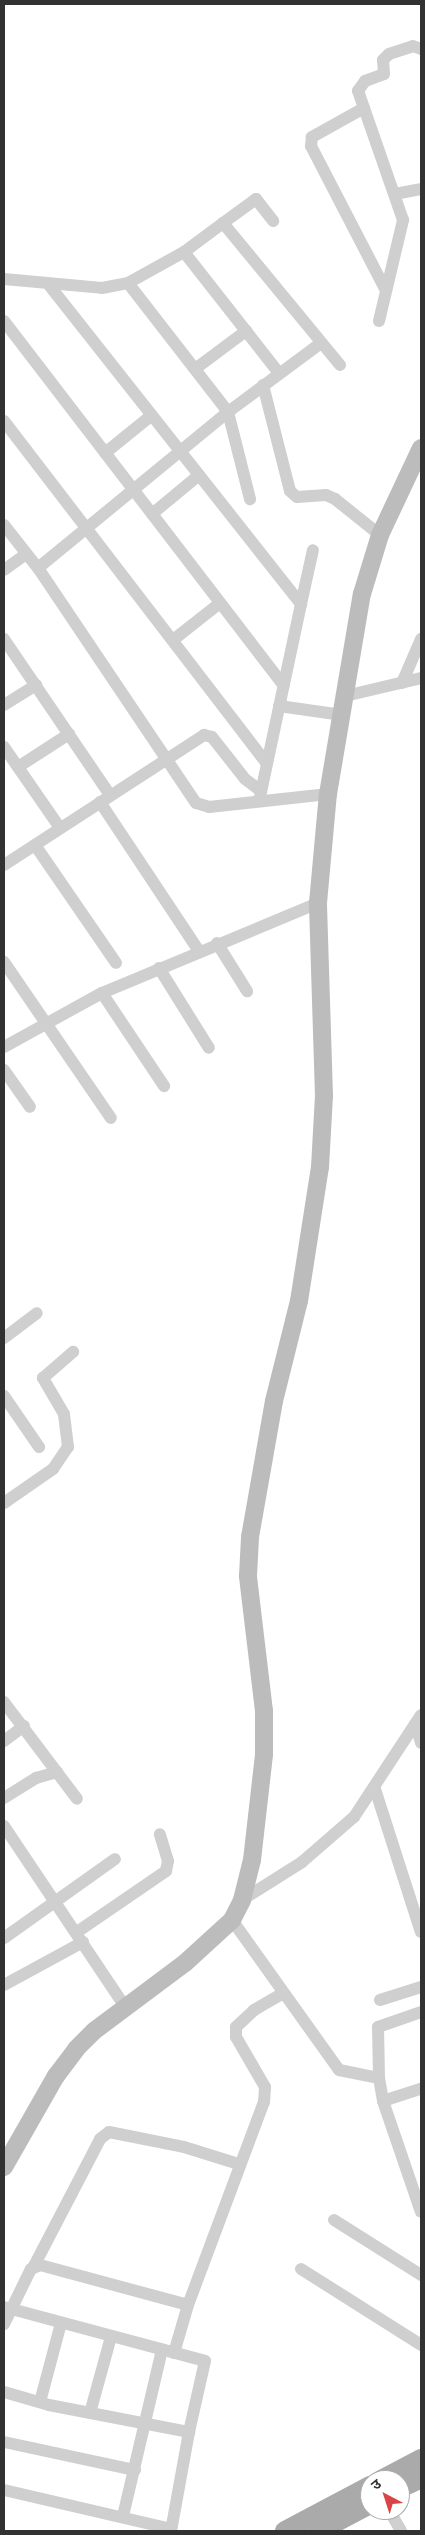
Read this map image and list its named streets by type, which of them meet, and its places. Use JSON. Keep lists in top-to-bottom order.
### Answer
{
  "north": "top left"
}
